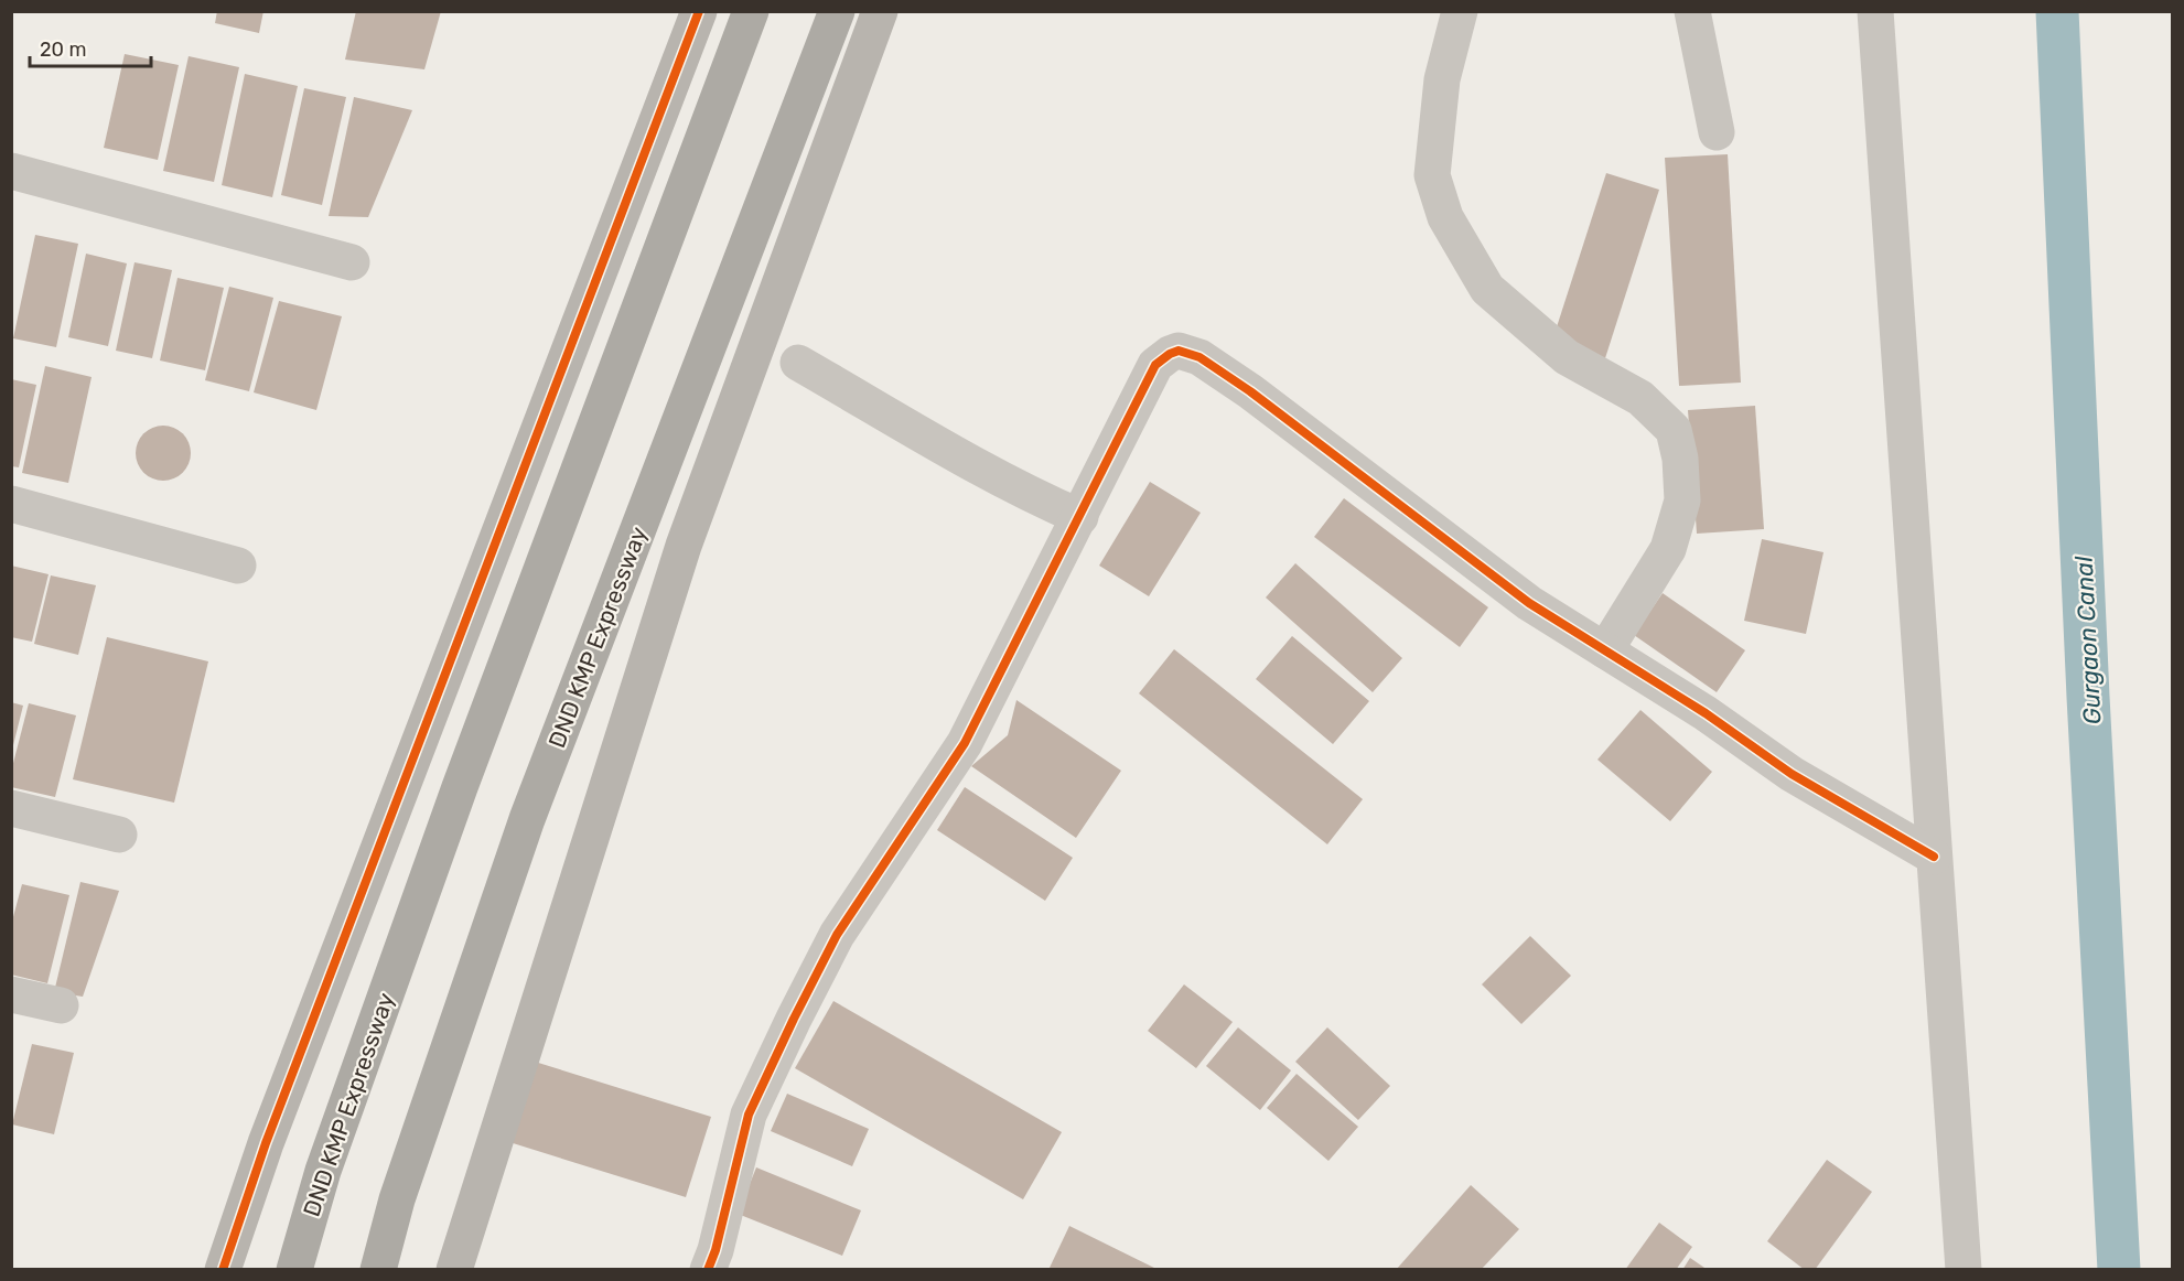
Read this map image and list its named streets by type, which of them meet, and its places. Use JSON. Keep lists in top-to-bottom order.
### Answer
{
  "streets": {
    "highway": ["DND KMP Expressway"]
  },
  "water": ["Gurgaon Canal"],
  "scale_bar": "20 m"
}
